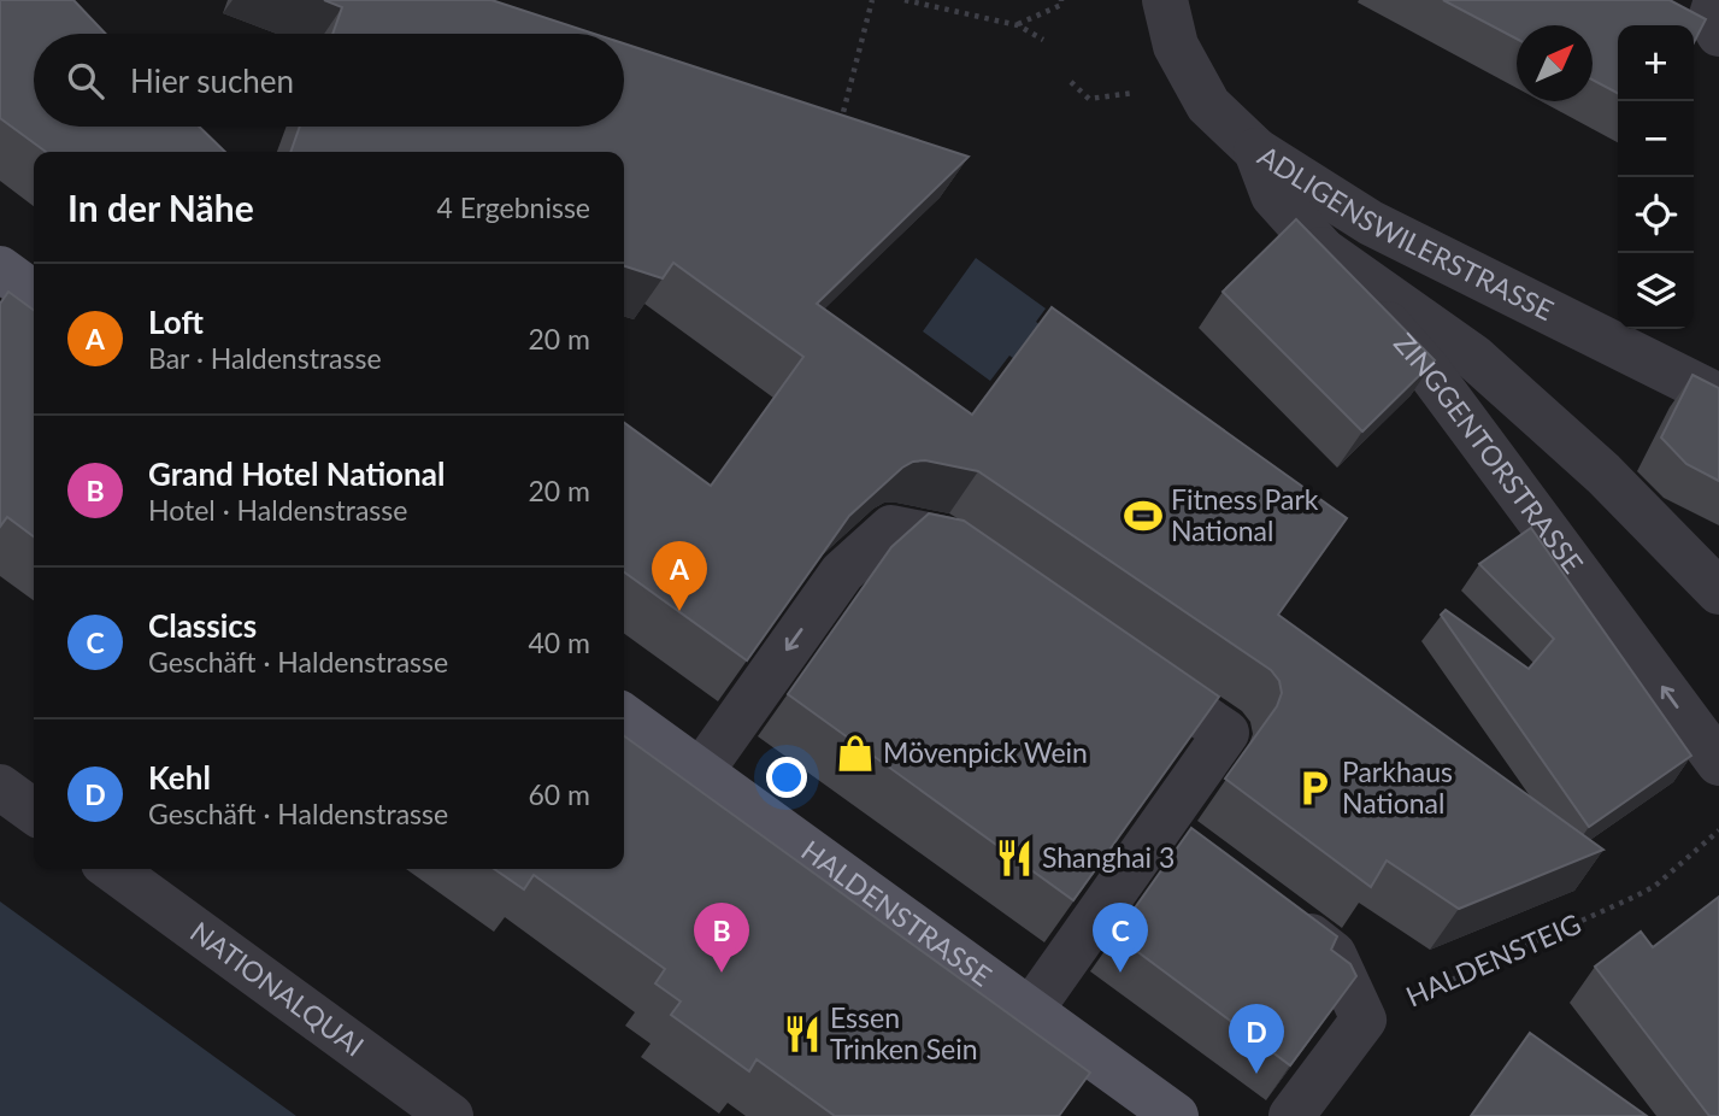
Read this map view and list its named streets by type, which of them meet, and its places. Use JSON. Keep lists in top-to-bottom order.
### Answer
{
  "streets": {
    "main road": ["HALDENSTRASSE"],
    "street": ["ADLIGENSWILERSTRASSE", "ZINGGENTORSTRASSE", "NATIONALQUAI"],
    "path": ["HALDENSTEIG"]
  },
  "crossings": [
    ["ADLIGENSWILERSTRASSE", "ZINGGENTORSTRASSE"]
  ],
  "places": {
    "sports": ["Fitness Park National"],
    "shop": ["Mövenpick Wein"],
    "parking": ["Parkhaus National"],
    "restaurant": ["Shanghai 3", "Essen Trinken Sein"]
  },
  "north": "top right",
  "page": {
    "map_buttons": ["+", "−"],
    "search": "Hier suchen",
    "heading": ["In der Nähe", "4 Ergebnisse"],
    "list": [
      {
        "mark": "A",
        "name": "Loft",
        "note": "Bar · Haldenstrasse",
        "value": "20 m"
      },
      {
        "mark": "B",
        "name": "Grand Hotel National",
        "note": "Hotel · Haldenstrasse",
        "value": "20 m"
      },
      {
        "mark": "C",
        "name": "Classics",
        "note": "Geschäft · Haldenstrasse",
        "value": "40 m"
      },
      {
        "mark": "D",
        "name": "Kehl",
        "note": "Geschäft · Haldenstrasse",
        "value": "60 m"
      }
    ],
    "pins": [
      "A",
      "B",
      "C",
      "D"
    ]
  }
}
